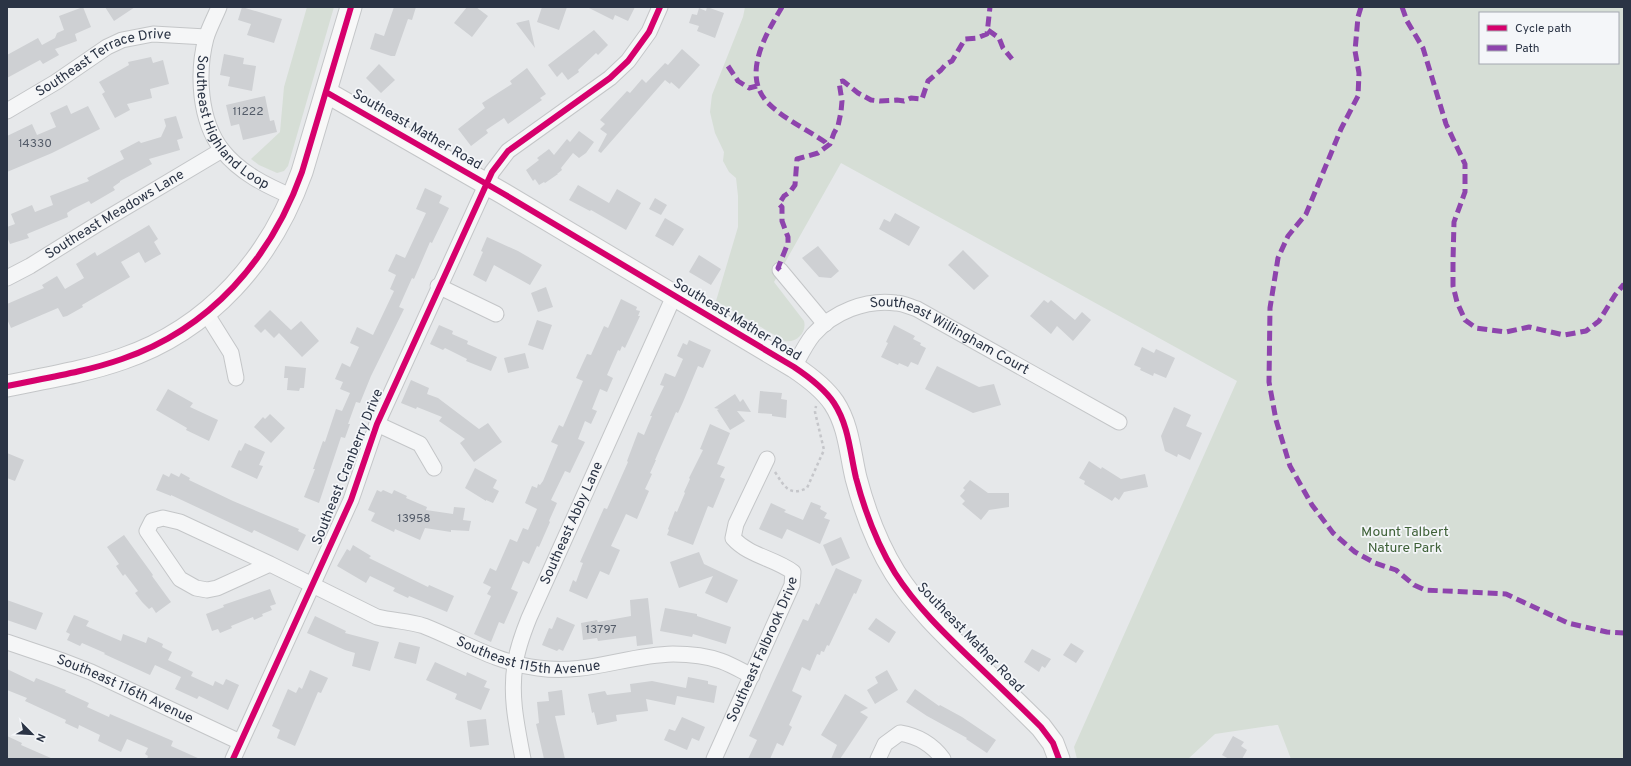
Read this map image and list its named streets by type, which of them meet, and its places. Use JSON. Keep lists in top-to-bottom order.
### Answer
{
  "streets": {
    "street": [
      "Southeast Terrace Drive",
      "Southeast Highland Loop",
      "Southeast Mather Road",
      "Southeast Meadows Lane",
      "Southeast Willingham Court",
      "Southeast Cranberry Drive",
      "Southeast Abby Lane",
      "Southeast Falbrook Drive",
      "Southeast 115th Avenue",
      "Southeast 116th Avenue"
    ]
  },
  "crossings": [
    ["Southeast Terrace Drive", "Southeast Highland Loop"],
    ["Southeast Highland Loop", "Southeast Meadows Lane"],
    ["Southeast Mather Road", "Southeast Willingham Court"],
    ["Southeast Mather Road", "Southeast Cranberry Drive"],
    ["Southeast Mather Road", "Southeast Abby Lane"],
    ["Southeast Cranberry Drive", "Southeast 115th Avenue"],
    ["Southeast Cranberry Drive", "Southeast 116th Avenue"],
    ["Southeast Abby Lane", "Southeast 115th Avenue"],
    ["Southeast Falbrook Drive", "Southeast 115th Avenue"]
  ],
  "parks": ["Mount Talbert Nature Park"],
  "house_numbers": [
    "11222",
    "14330",
    "13958",
    "13797"
  ],
  "legend": ["Cycle path", "Path"],
  "north": "bottom right"
}
